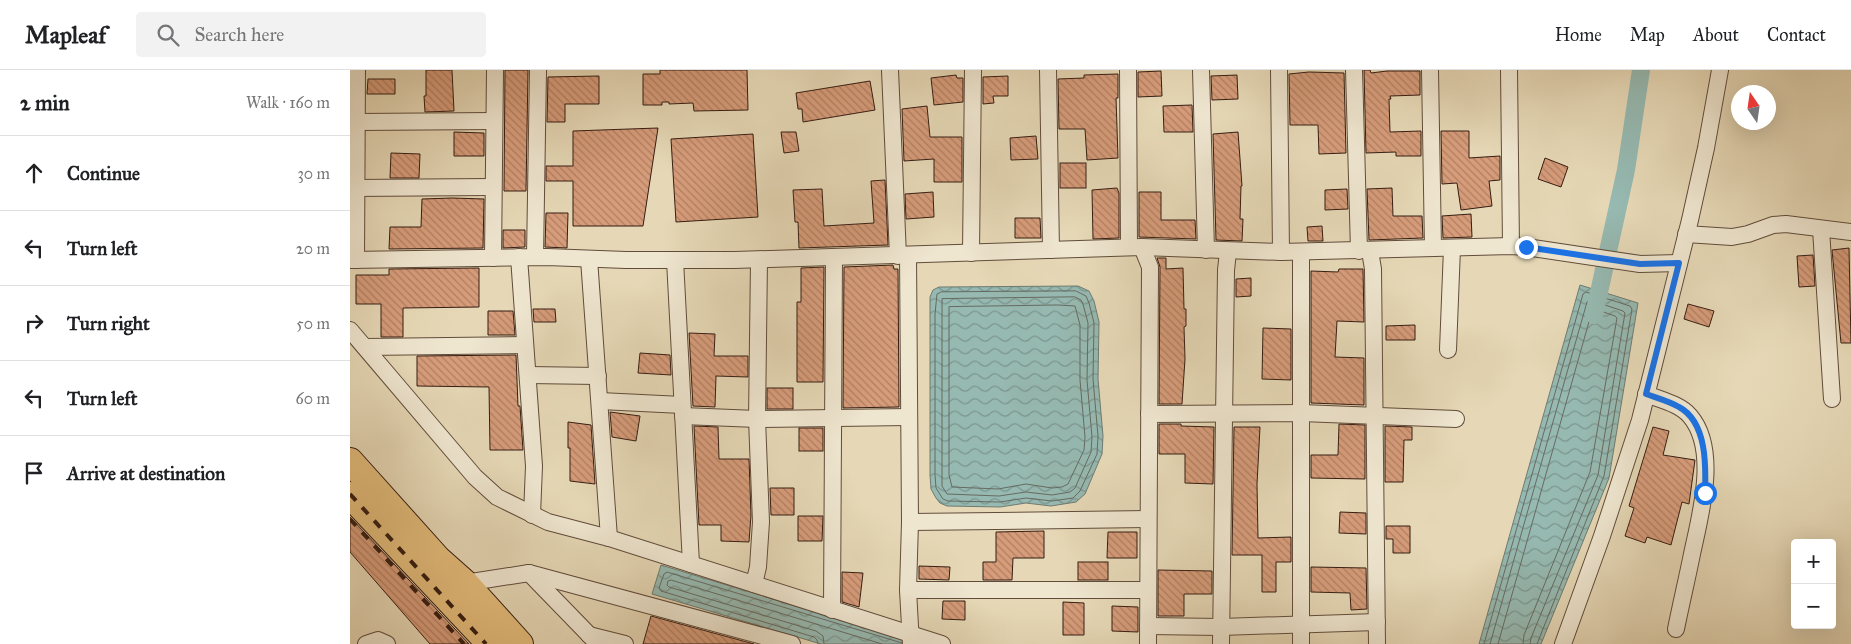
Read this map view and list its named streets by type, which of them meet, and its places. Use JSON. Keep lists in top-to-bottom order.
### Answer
{
  "north": "top",
  "page": {
    "header": "Mapleaf",
    "search": "Search here",
    "nav": [
      "Home",
      "Map",
      "About",
      "Contact"
    ],
    "heading": ["2 min", "Walk · 160 m"],
    "list": [
      ["Continue", "30 m"],
      ["Turn left", "20 m"],
      ["Turn right", "50 m"],
      ["Turn left", "60 m"],
      "Arrive at destination"
    ],
    "map_buttons": ["+", "−"]
  }
}
